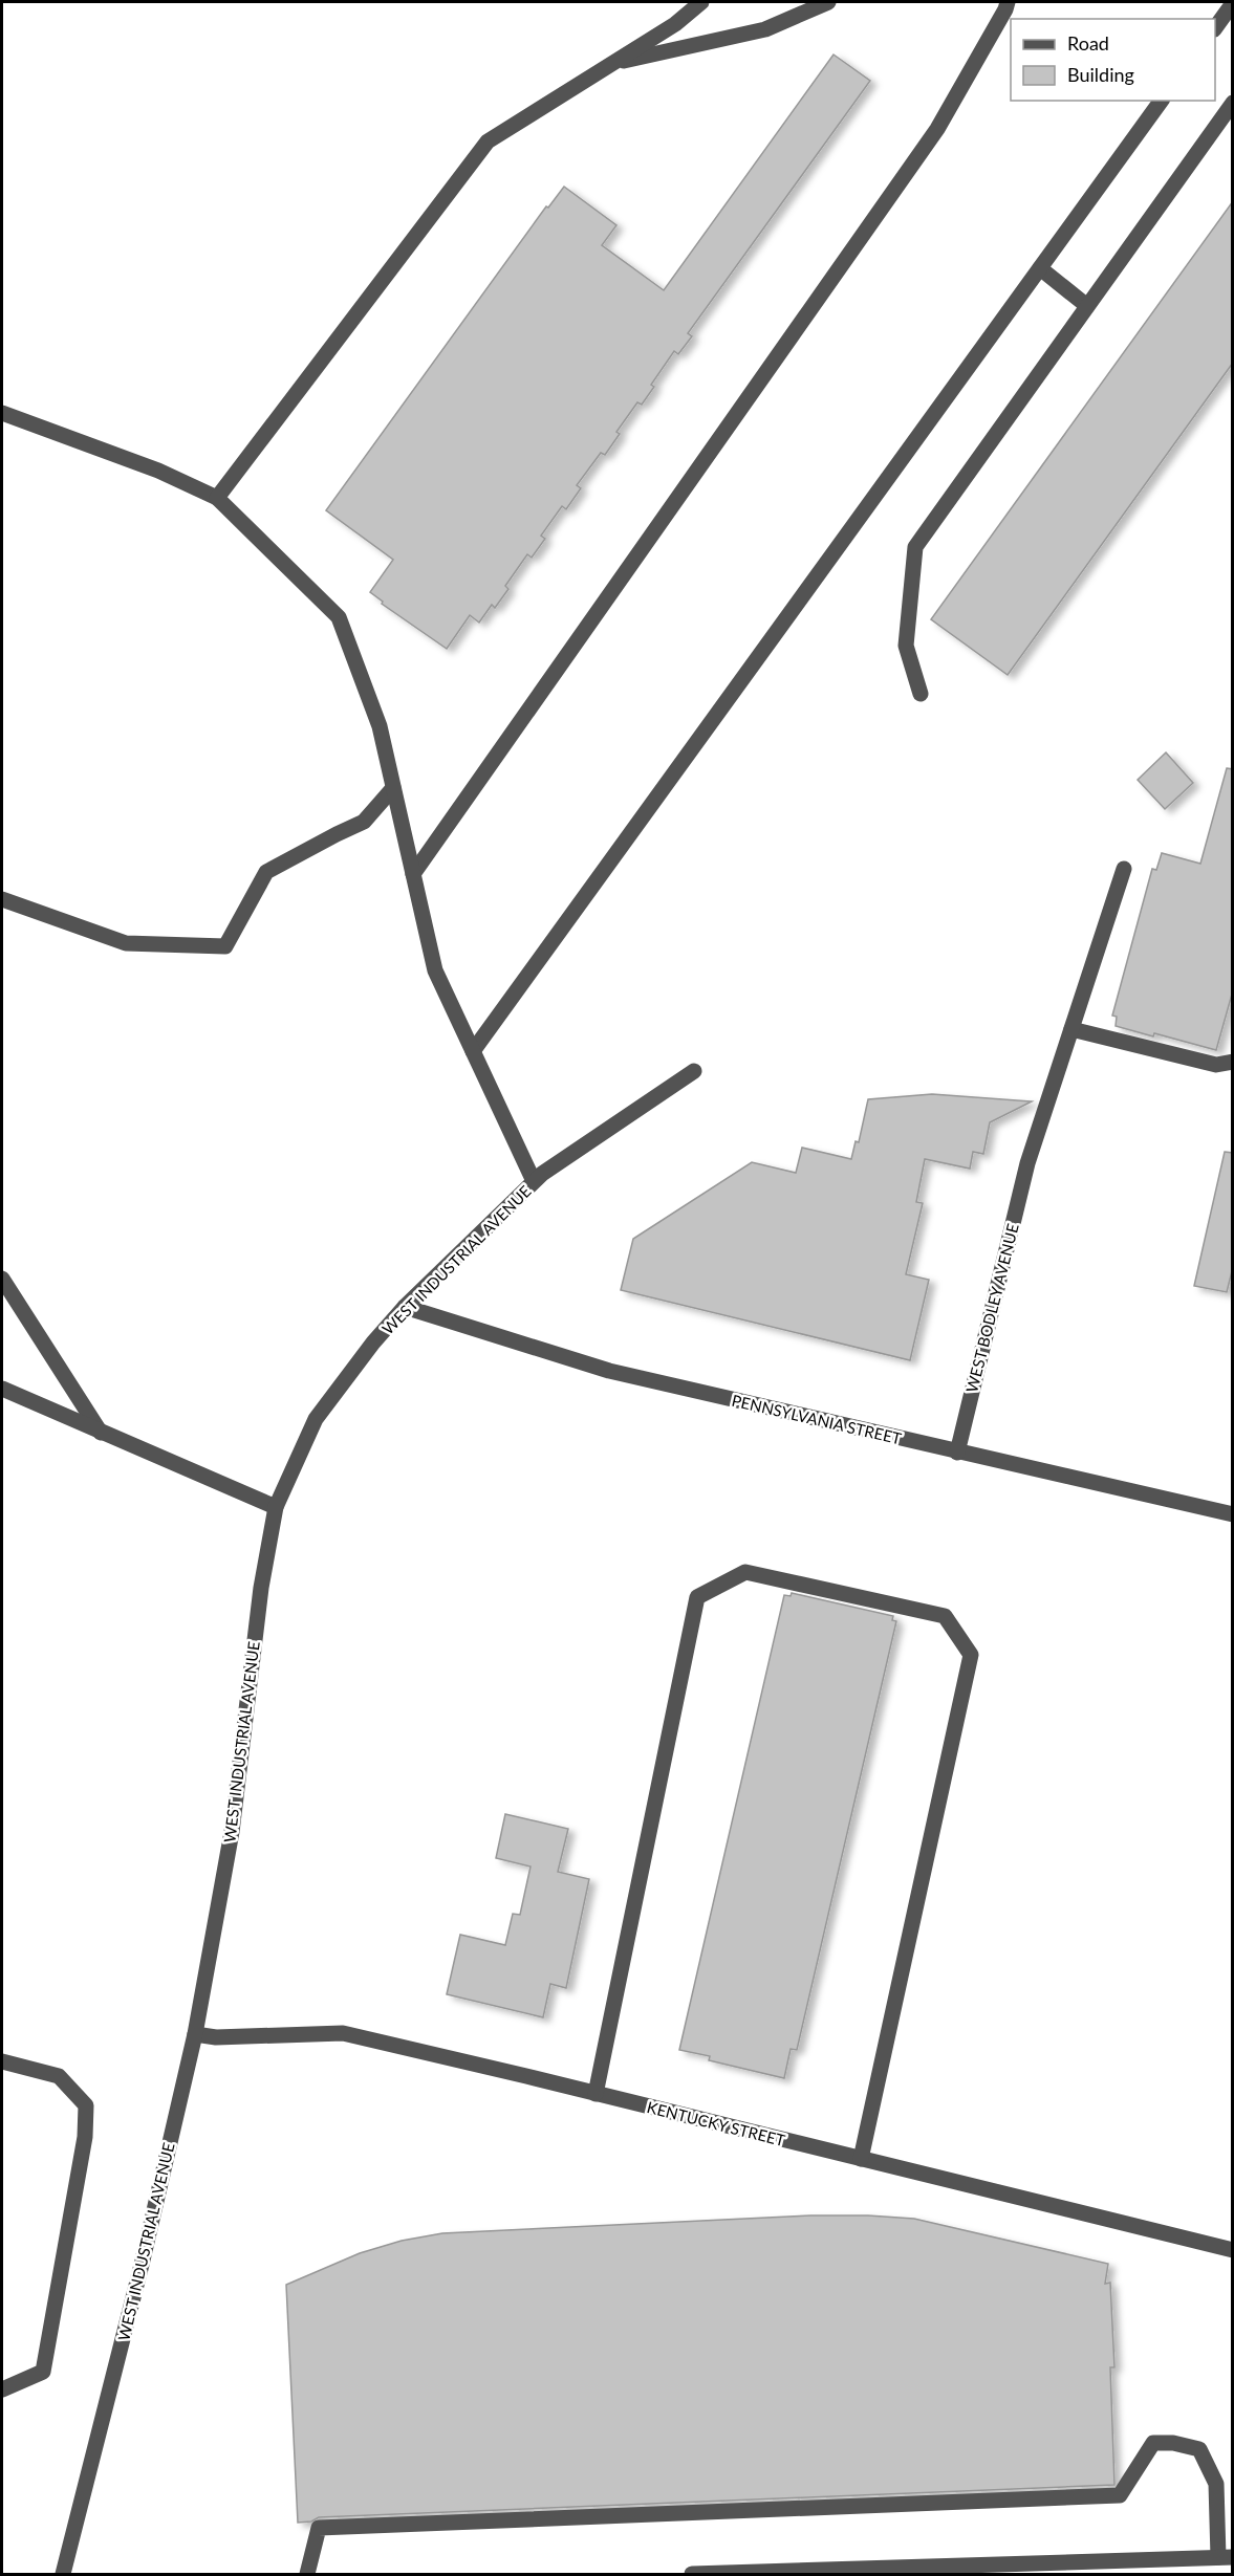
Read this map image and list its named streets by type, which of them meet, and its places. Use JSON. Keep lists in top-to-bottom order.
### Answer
{
  "streets": {
    "street": [
      "WEST INDUSTRIAL AVENUE",
      "WEST BODLEY AVENUE",
      "PENNSYLVANIA STREET",
      "KENTUCKY STREET"
    ]
  },
  "crossings": [
    ["WEST INDUSTRIAL AVENUE", "PENNSYLVANIA STREET"],
    ["WEST INDUSTRIAL AVENUE", "KENTUCKY STREET"],
    ["WEST BODLEY AVENUE", "PENNSYLVANIA STREET"]
  ],
  "legend": ["Road", "Building"]
}
